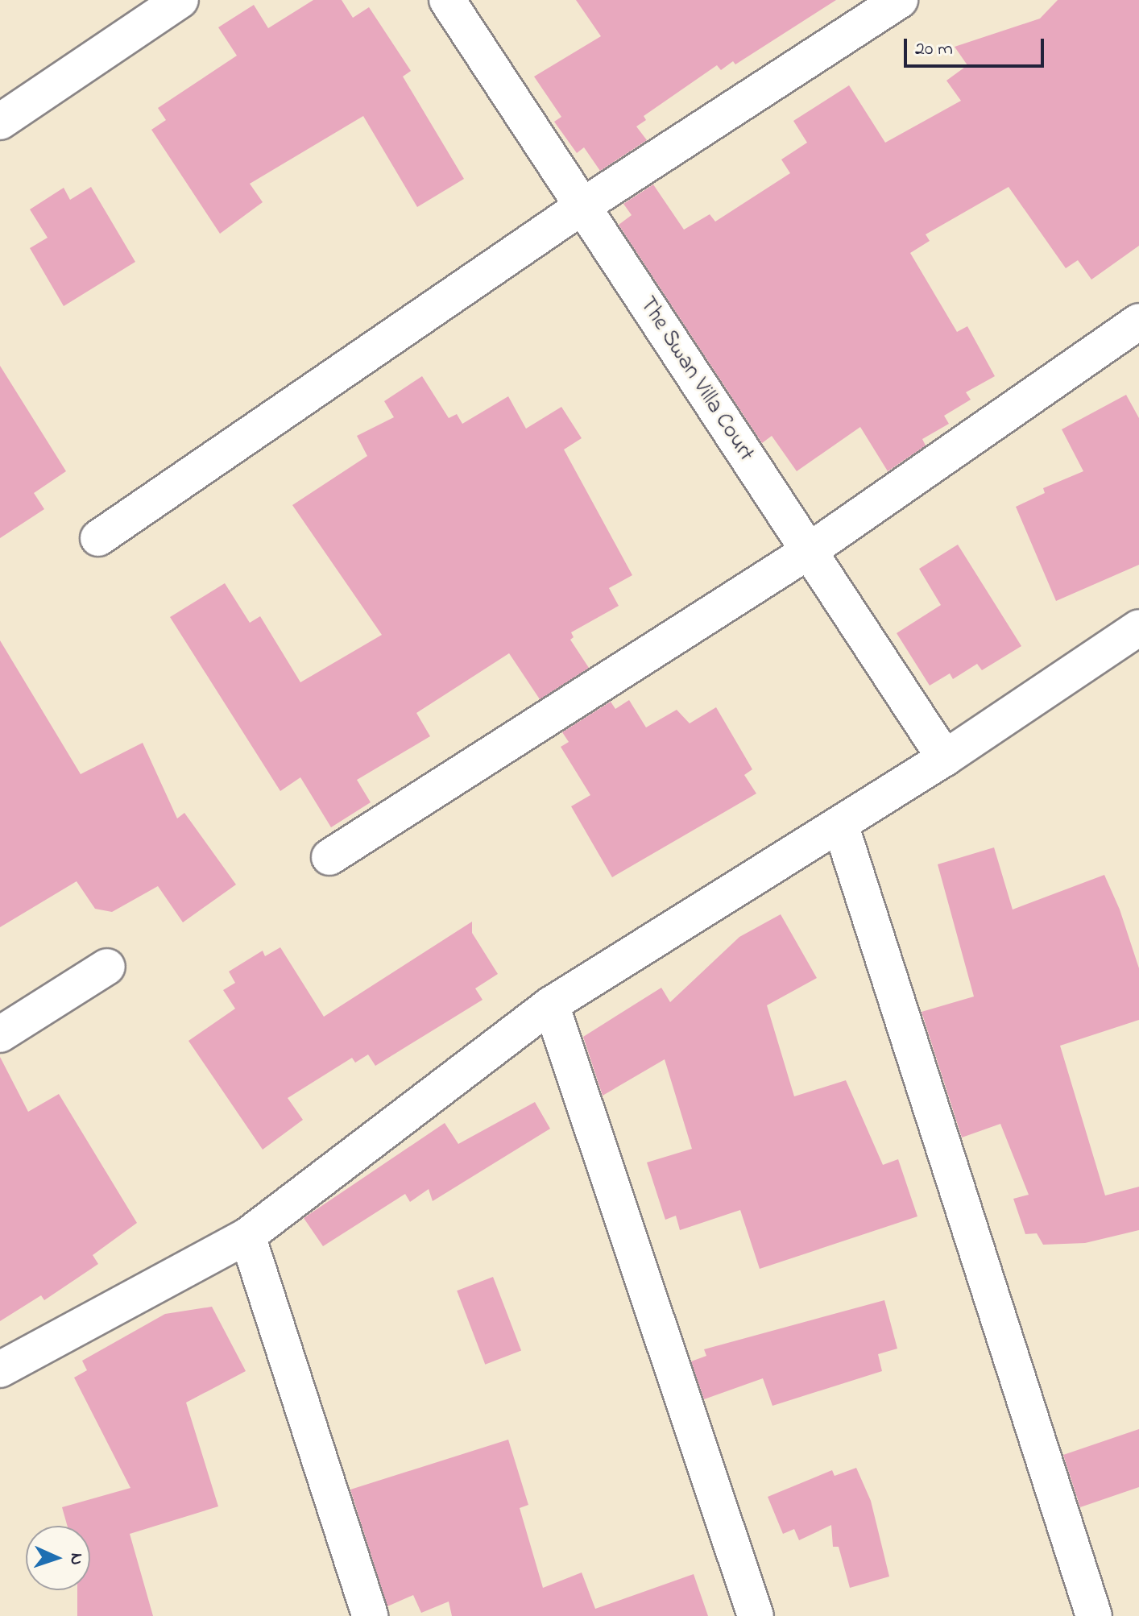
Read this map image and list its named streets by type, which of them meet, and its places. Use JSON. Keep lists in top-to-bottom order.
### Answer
{
  "streets": {
    "street": ["The Swan Villa Court"]
  },
  "scale_bar": "20 m",
  "north": "right"
}
